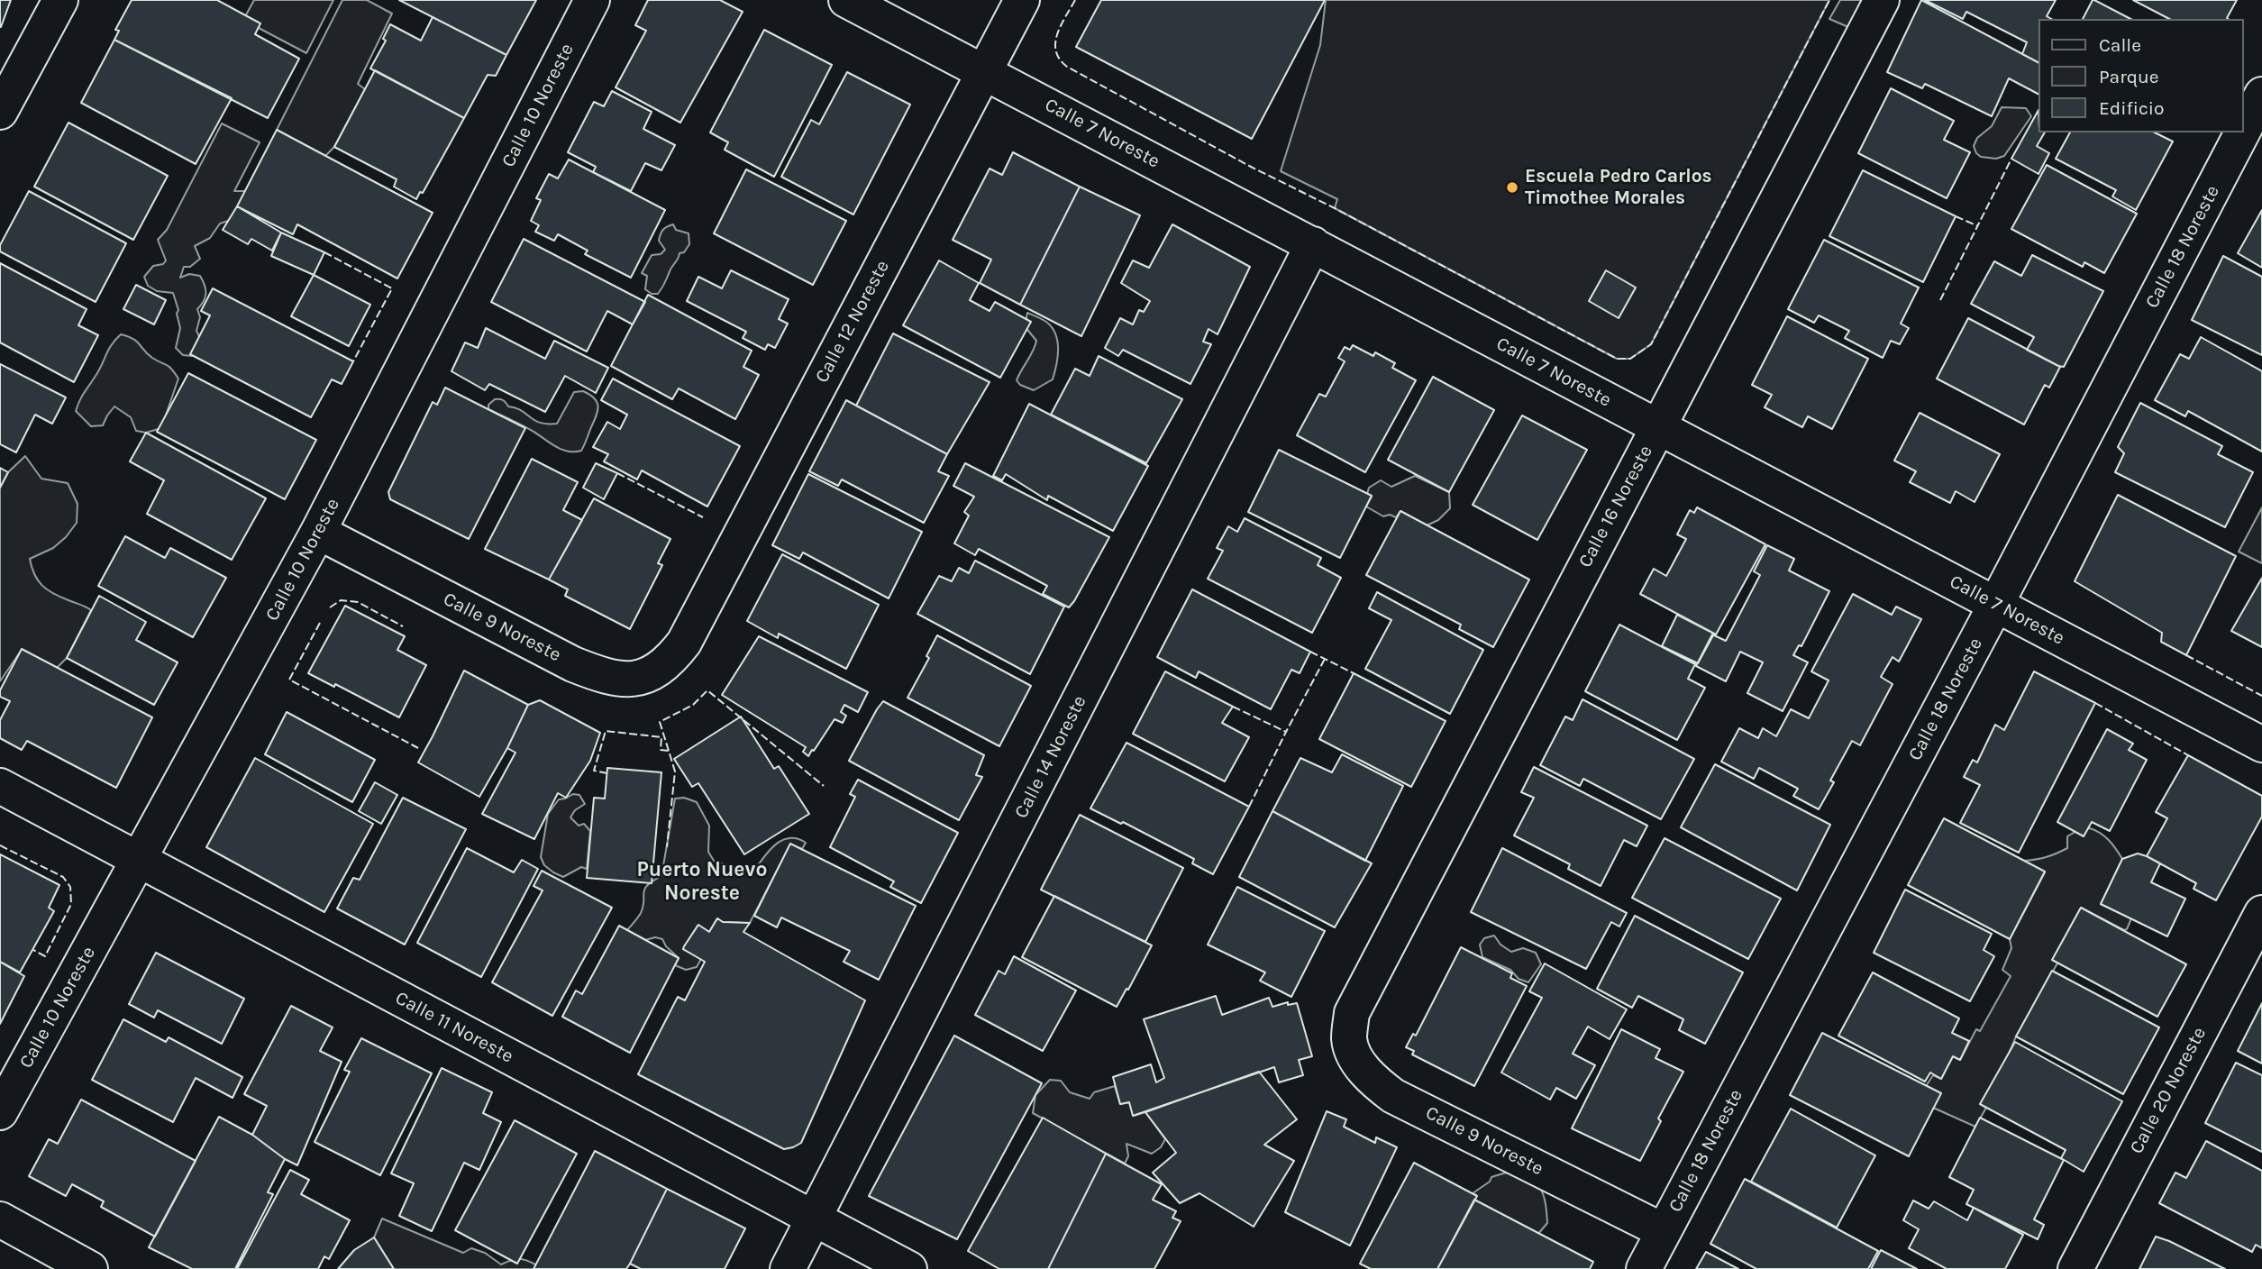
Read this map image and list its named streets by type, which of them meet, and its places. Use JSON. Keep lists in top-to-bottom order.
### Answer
{
  "streets": {
    "street": [
      "Calle 10 Noreste",
      "Calle 7 Noreste",
      "Calle 18 Noreste",
      "Calle 12 Noreste",
      "Calle 16 Noreste",
      "Calle 9 Noreste",
      "Calle 14 Noreste",
      "Calle 11 Noreste",
      "Calle 20 Noreste"
    ]
  },
  "crossings": [
    ["Calle 10 Noreste", "Calle 9 Noreste"],
    ["Calle 10 Noreste", "Calle 11 Noreste"],
    ["Calle 7 Noreste", "Calle 18 Noreste"],
    ["Calle 7 Noreste", "Calle 12 Noreste"],
    ["Calle 7 Noreste", "Calle 16 Noreste"],
    ["Calle 7 Noreste", "Calle 14 Noreste"],
    ["Calle 18 Noreste", "Calle 9 Noreste"],
    ["Calle 12 Noreste", "Calle 9 Noreste"],
    ["Calle 16 Noreste", "Calle 9 Noreste"],
    ["Calle 14 Noreste", "Calle 11 Noreste"]
  ],
  "districts": ["Puerto Nuevo Noreste"],
  "places": ["Escuela Pedro Carlos Timothee Morales"],
  "legend": ["Calle", "Parque", "Edificio"]
}
